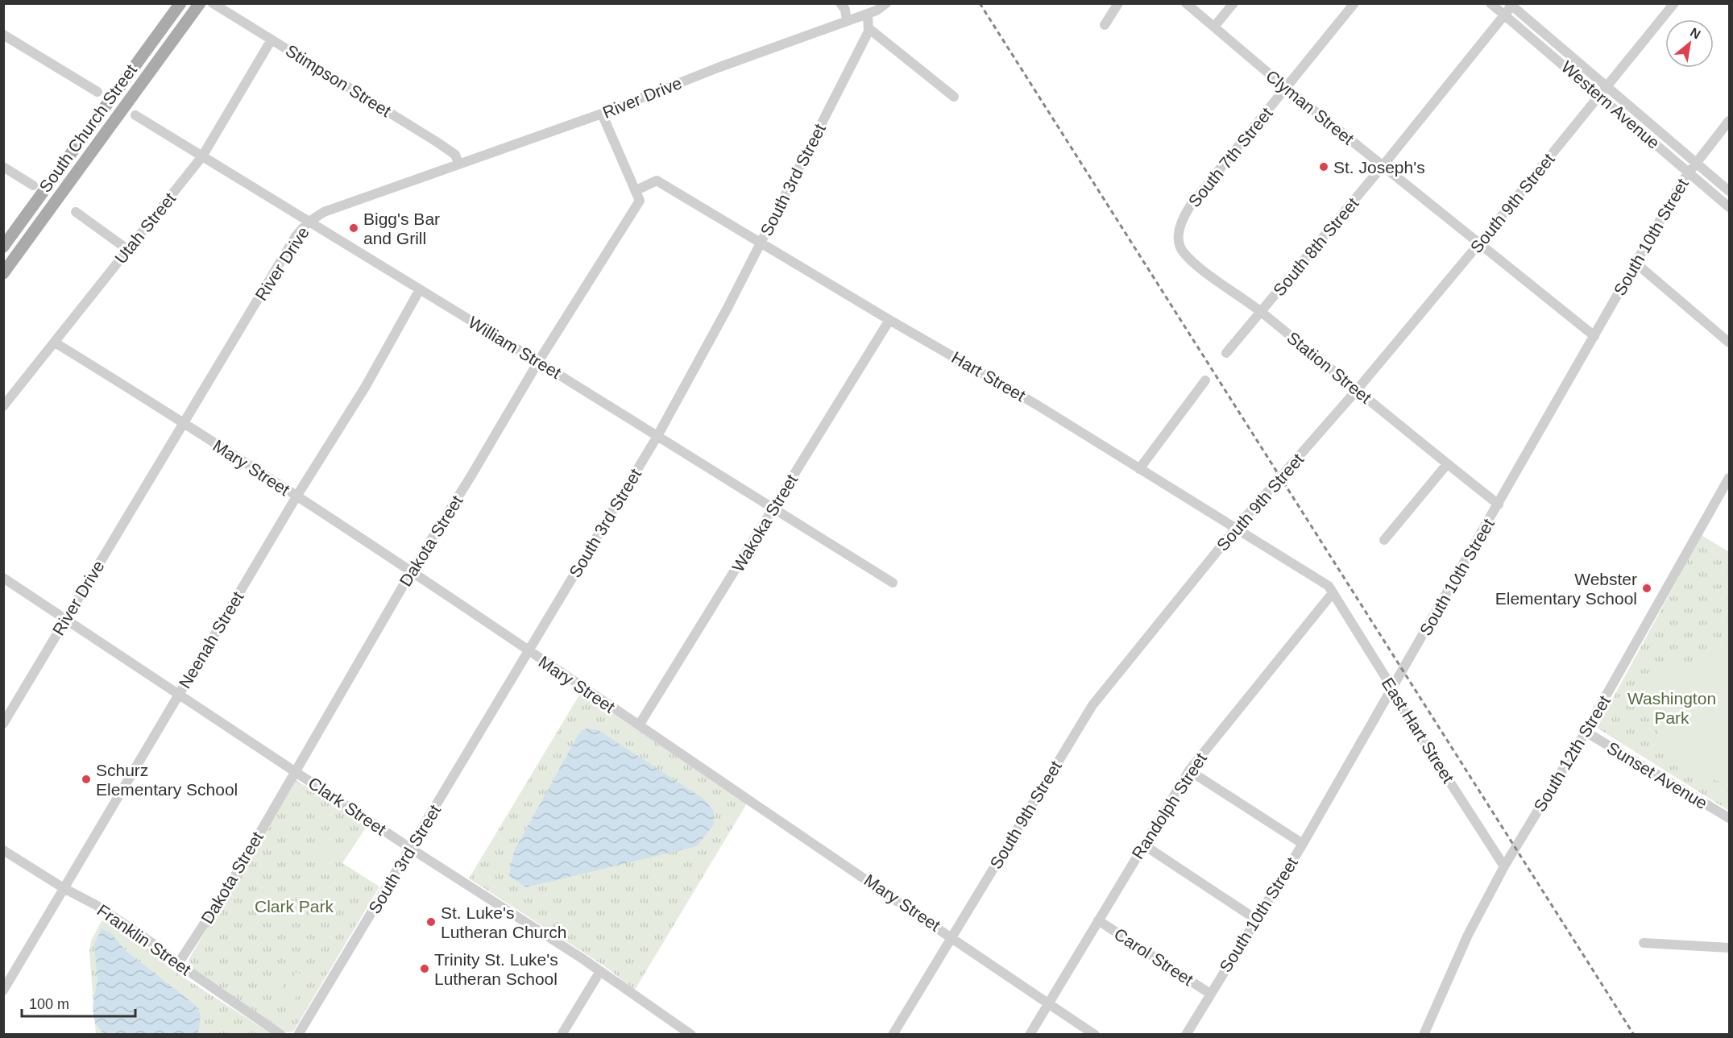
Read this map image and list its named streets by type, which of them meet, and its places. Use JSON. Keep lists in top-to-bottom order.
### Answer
{
  "streets": {
    "main road": ["South Church Street"],
    "street": [
      "Stimpson Street",
      "River Drive",
      "Western Avenue",
      "Clyman Street",
      "South 7th Street",
      "South 3rd Street",
      "South 9th Street",
      "Utah Street",
      "South 10th Street",
      "South 8th Street",
      "William Street",
      "Station Street",
      "Hart Street",
      "Mary Street",
      "Wakoka Street",
      "Dakota Street",
      "Neenah Street",
      "East Hart Street",
      "South 12th Street",
      "Sunset Avenue",
      "Clark Street",
      "Randolph Street",
      "Franklin Street",
      "Carol Street"
    ]
  },
  "crossings": [
    ["Stimpson Street", "River Drive"],
    ["Stimpson Street", "Utah Street"],
    ["River Drive", "South 3rd Street"],
    ["River Drive", "William Street"],
    ["River Drive", "Mary Street"],
    ["River Drive", "Clark Street"],
    ["Western Avenue", "South 9th Street"],
    ["Western Avenue", "South 10th Street"],
    ["Western Avenue", "South 8th Street"],
    ["Clyman Street", "South 7th Street"],
    ["Clyman Street", "South 9th Street"],
    ["Clyman Street", "South 10th Street"],
    ["Clyman Street", "South 8th Street"],
    ["South 7th Street", "Station Street"],
    ["South 3rd Street", "William Street"],
    ["South 3rd Street", "Hart Street"],
    ["South 3rd Street", "Mary Street"],
    ["South 3rd Street", "Clark Street"],
    ["South 9th Street", "Station Street"],
    ["South 9th Street", "Hart Street"],
    ["South 9th Street", "Mary Street"],
    ["Utah Street", "William Street"],
    ["Utah Street", "Mary Street"],
    ["South 10th Street", "Station Street"],
    ["South 10th Street", "East Hart Street"],
    ["South 10th Street", "Carol Street"],
    ["South 8th Street", "Station Street"],
    ["William Street", "Wakoka Street"],
    ["William Street", "Dakota Street"],
    ["William Street", "Neenah Street"],
    ["Hart Street", "Wakoka Street"],
    ["Hart Street", "Dakota Street"],
    ["Hart Street", "East Hart Street"],
    ["Hart Street", "Randolph Street"],
    ["Mary Street", "Wakoka Street"],
    ["Mary Street", "Dakota Street"],
    ["Mary Street", "Neenah Street"],
    ["Mary Street", "Randolph Street"],
    ["Dakota Street", "Clark Street"],
    ["Dakota Street", "Franklin Street"],
    ["Neenah Street", "Clark Street"],
    ["Neenah Street", "Franklin Street"],
    ["East Hart Street", "South 12th Street"],
    ["East Hart Street", "Randolph Street"],
    ["South 12th Street", "Sunset Avenue"],
    ["Randolph Street", "Carol Street"]
  ],
  "parks": ["Washington Park", "Clark Park"],
  "places": [
    "St. Joseph's",
    "Bigg's Bar and Grill",
    "Webster Elementary School",
    "Schurz Elementary School",
    "St. Luke's Lutheran Church",
    "Trinity St. Luke's Lutheran School"
  ],
  "scale_bar": "100 m",
  "north": "top right"
}
